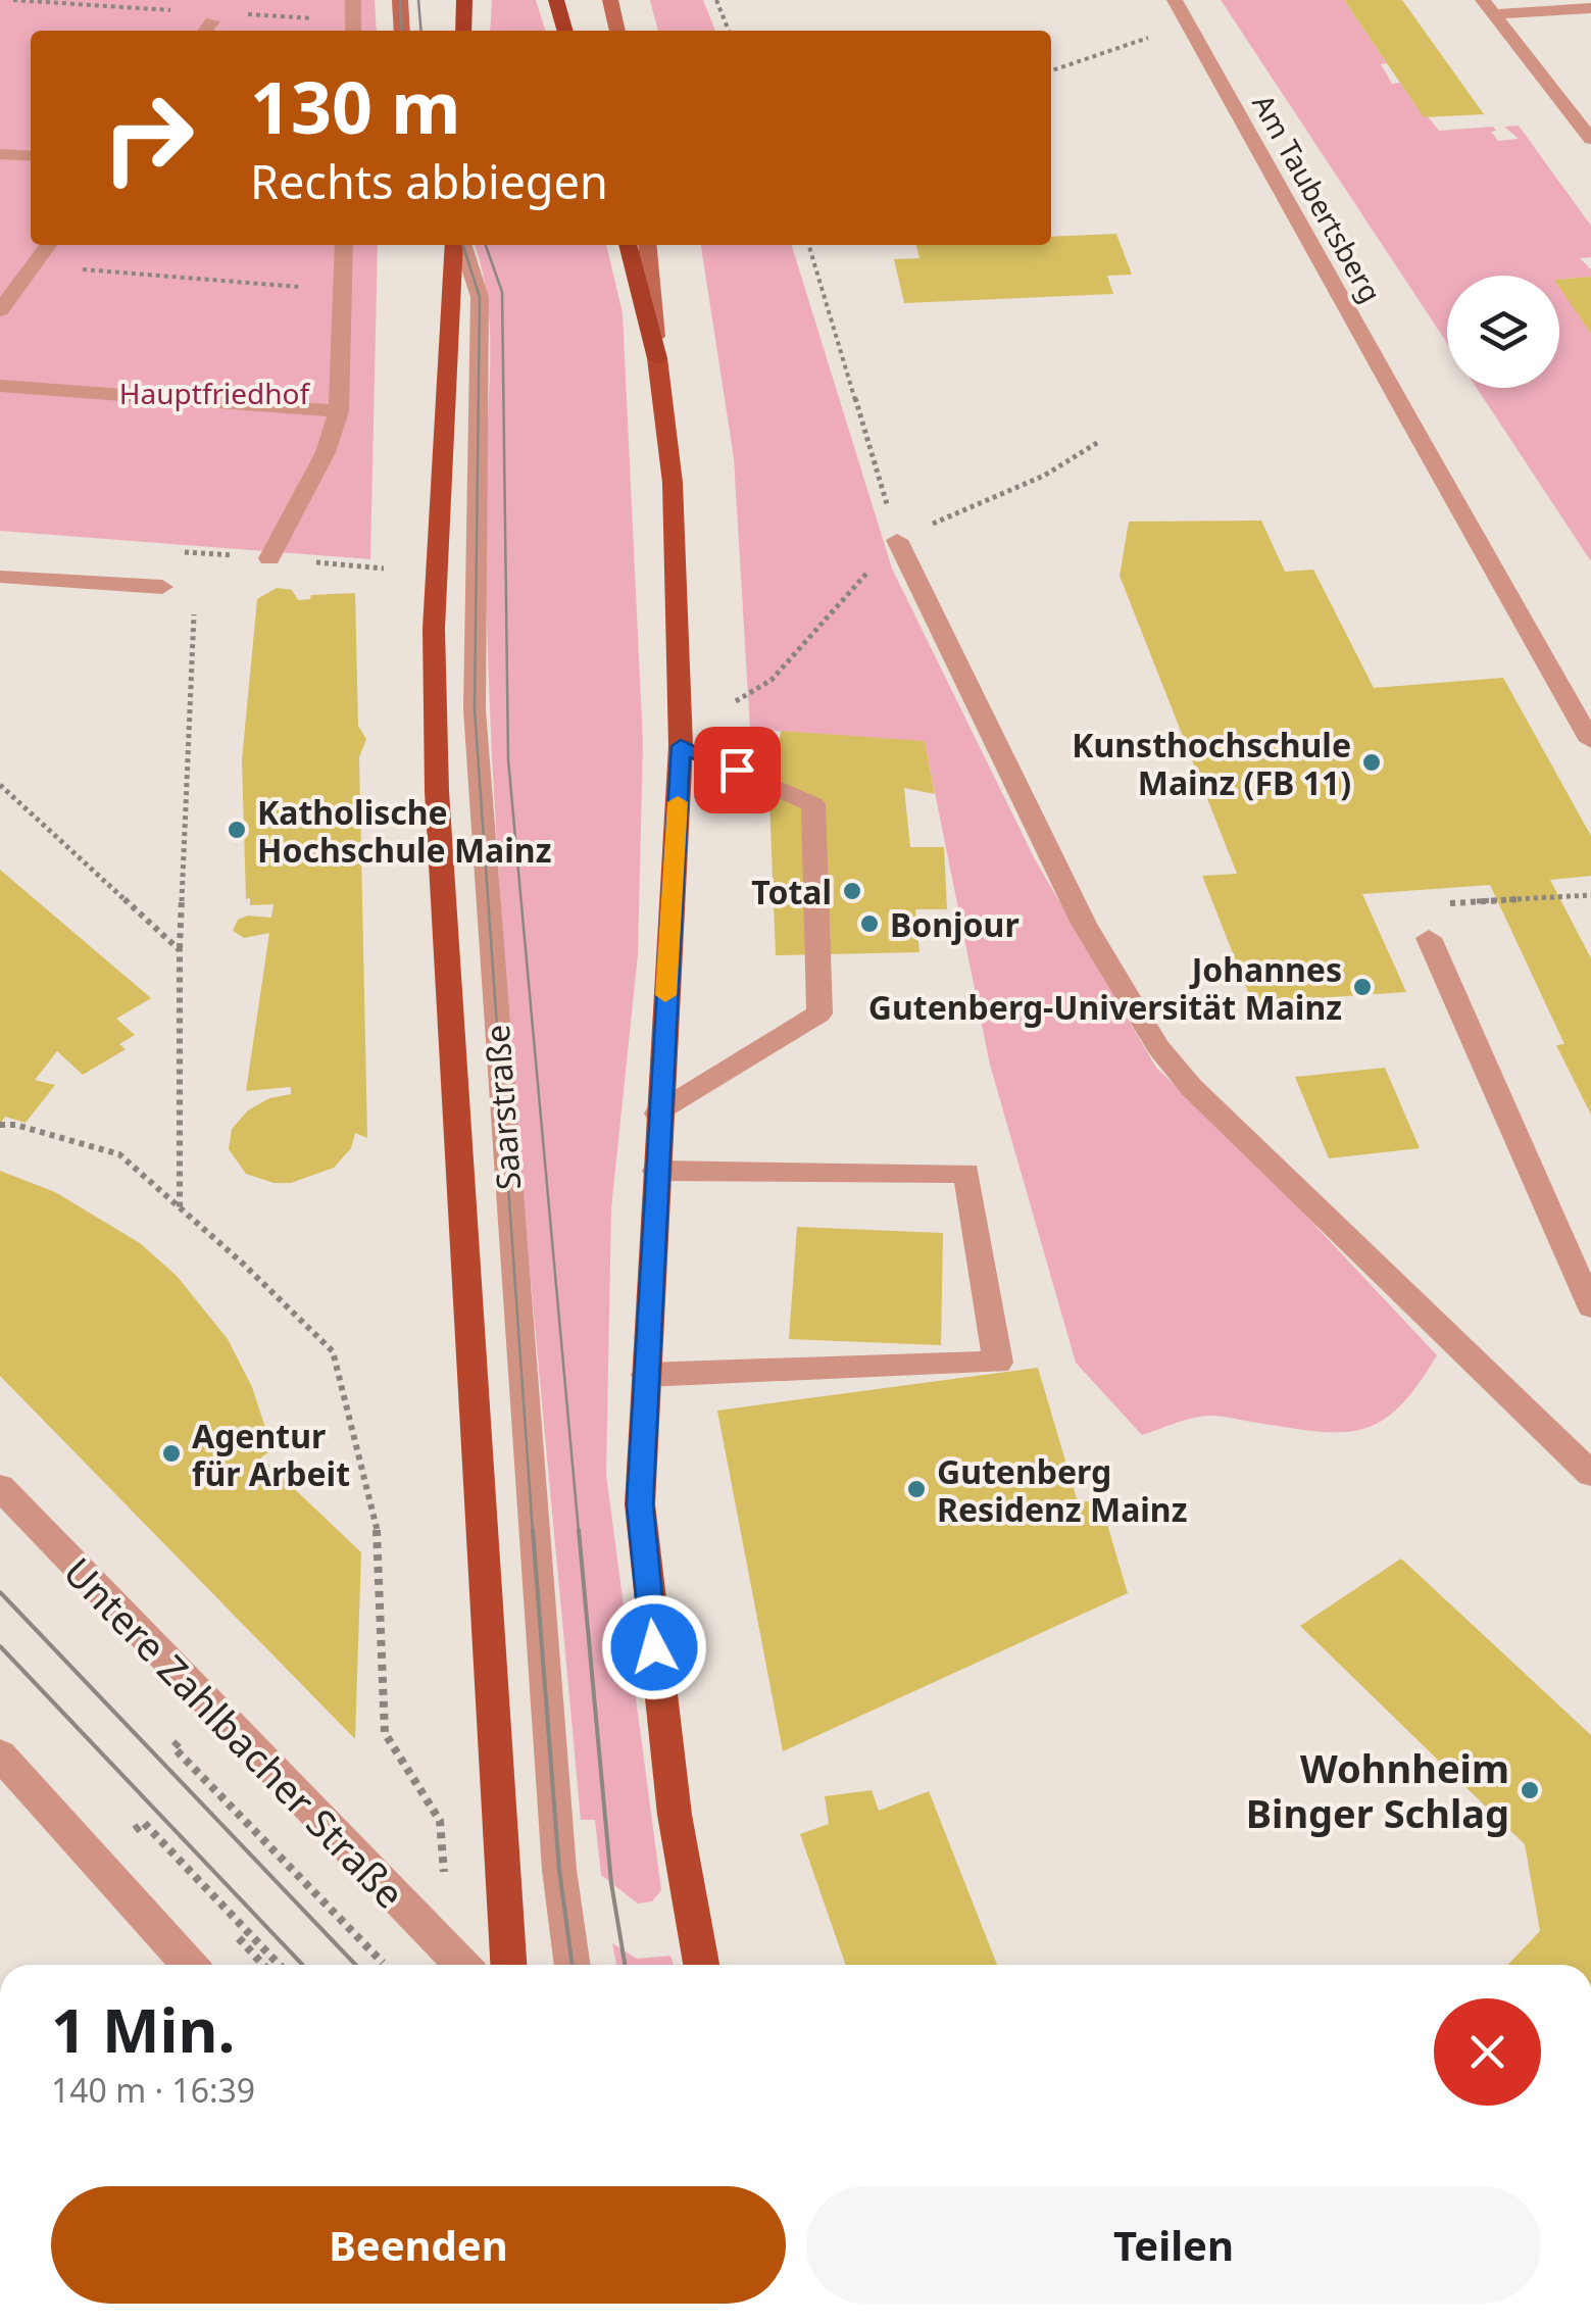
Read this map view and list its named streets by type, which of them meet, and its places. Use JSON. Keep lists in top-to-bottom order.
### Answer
{
  "streets": {
    "main road": ["Saarstraße"],
    "street": ["Am Taubertsberg", "Untere Zahlbacher Straße"]
  },
  "parks": ["Hauptfriedhof"],
  "places": [
    "Kunsthochschule Mainz (FB 11)",
    "Katholische Hochschule Mainz",
    "Total",
    "Bonjour",
    "Johannes Gutenberg-Universität Mainz",
    "Agentur für Arbeit",
    "Gutenberg Residenz Mainz",
    "Wohnheim Binger Schlag"
  ],
  "page": {
    "turn": ["130 m", "Rechts abbiegen"],
    "heading": ["1 Min.", "140 m · 16:39"],
    "buttons": ["Beenden", "Teilen"]
  }
}
